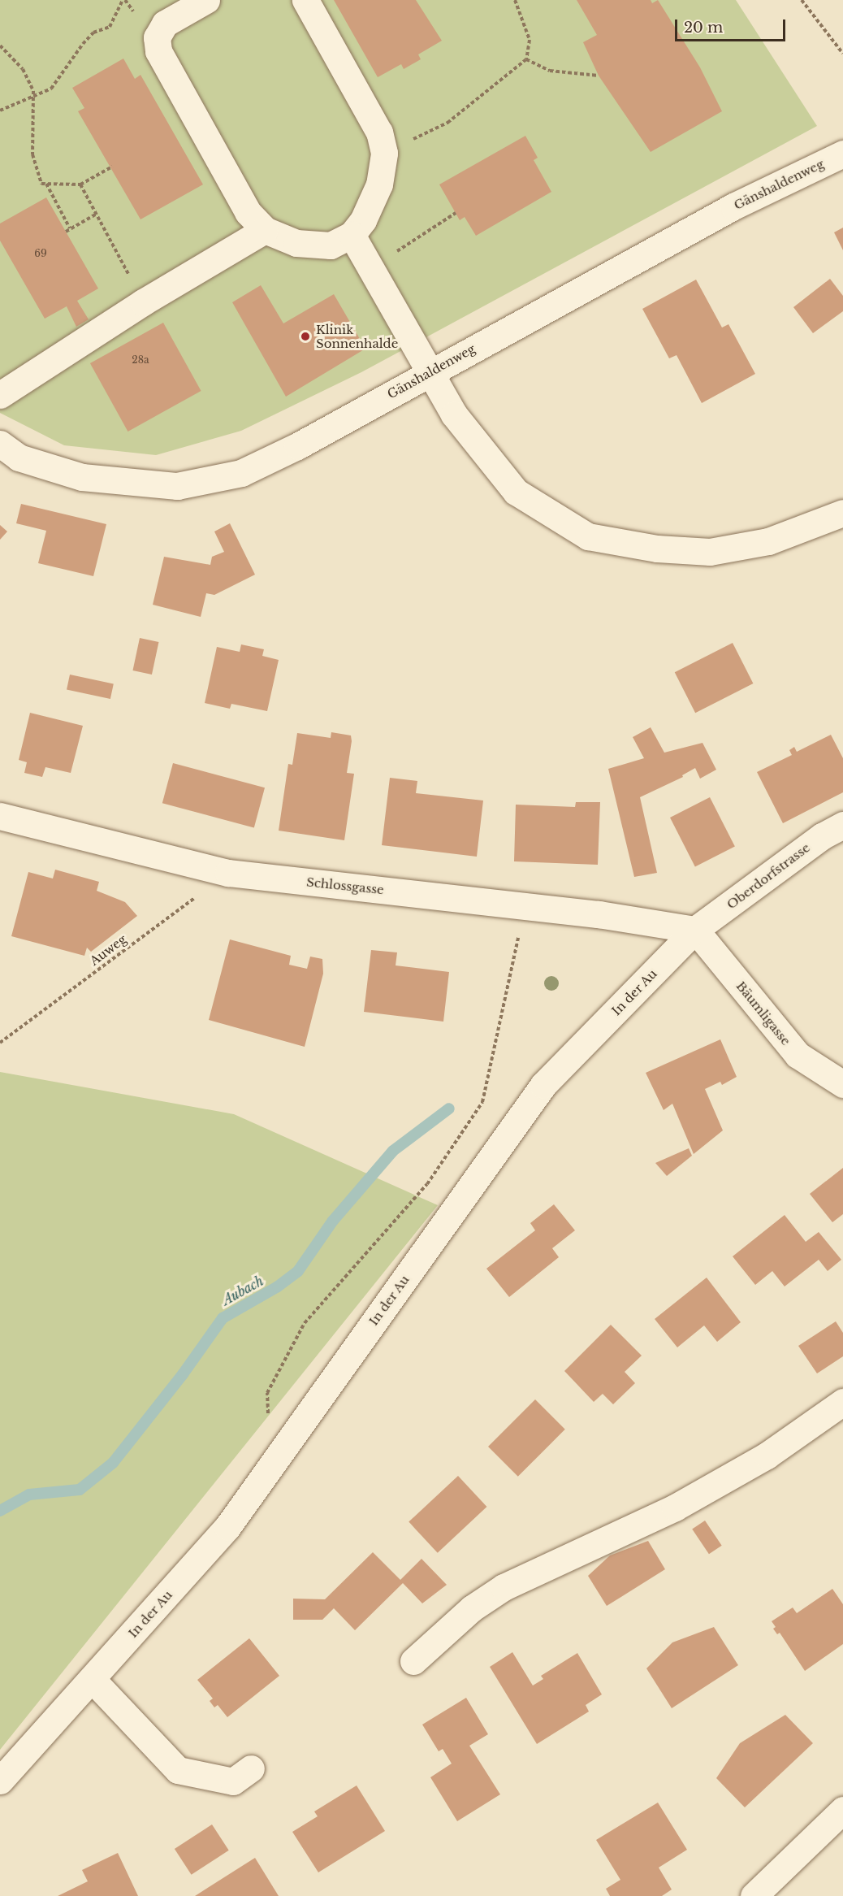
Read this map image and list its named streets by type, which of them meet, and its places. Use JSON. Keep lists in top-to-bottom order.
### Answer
{
  "streets": {
    "street": [
      "Gänshaldenweg",
      "Oberdorfstrasse",
      "Schlossgasse",
      "In der Au",
      "Bäumligasse"
    ],
    "path": ["Auweg"]
  },
  "crossings": [
    ["Oberdorfstrasse", "Schlossgasse"],
    ["Oberdorfstrasse", "In der Au"],
    ["Oberdorfstrasse", "Bäumligasse"],
    ["Schlossgasse", "Auweg"],
    ["Schlossgasse", "In der Au"],
    ["Schlossgasse", "Bäumligasse"],
    ["In der Au", "Bäumligasse"]
  ],
  "water": ["Aubach"],
  "places": ["Klinik Sonnenhalde"],
  "house_numbers": ["69", "28a"],
  "scale_bar": "20 m"
}
